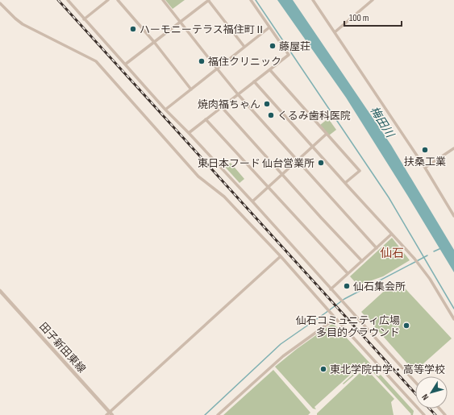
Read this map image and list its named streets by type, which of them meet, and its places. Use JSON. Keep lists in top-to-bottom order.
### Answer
{
  "streets": {
    "street": ["田子新田東線"]
  },
  "districts": ["仙石"],
  "water": ["梅田川"],
  "places": [
    "ハーモニーテラス福住町Ⅱ",
    "藤屋荘",
    "福住クリニック",
    "焼肉福ちゃん",
    "くるみ歯科医院",
    "扶桑工業",
    "東日本フード 仙台営業所",
    "仙石集会所",
    "仙石コミュニティ広場 多目的グラウンド",
    "東北学院中学・高等学校"
  ],
  "scale_bar": "100 m",
  "north": "bottom left"
}
